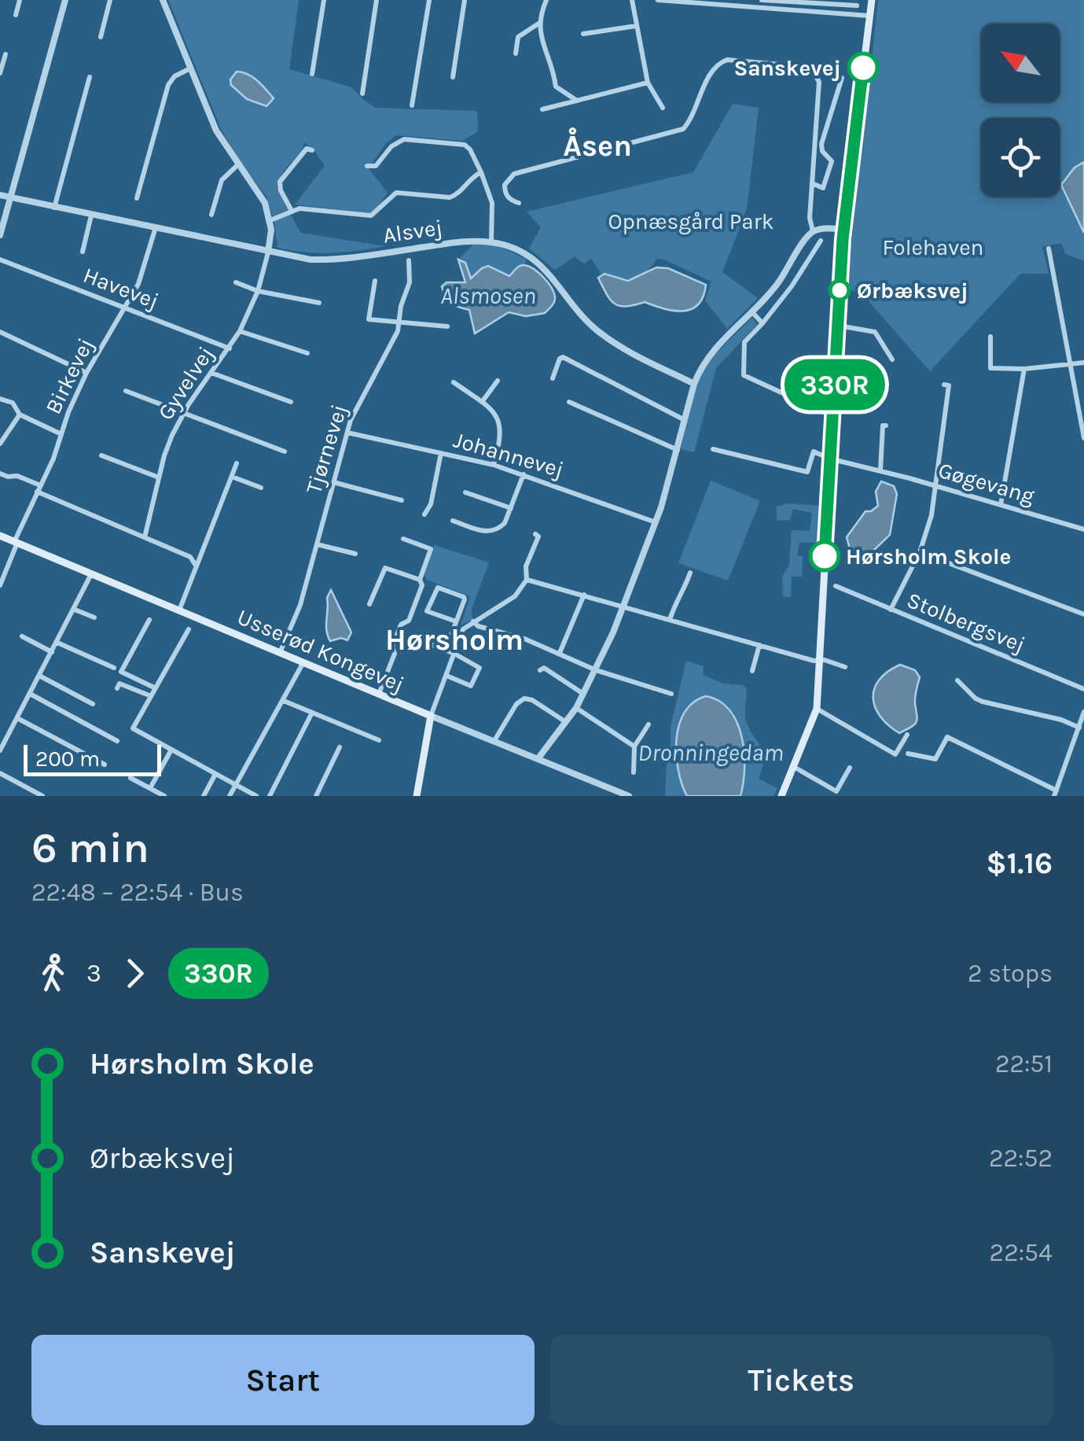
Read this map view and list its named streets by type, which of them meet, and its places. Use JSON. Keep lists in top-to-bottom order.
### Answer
{
  "streets": {
    "main road": ["Usserød Kongevej"],
    "street": [
      "Alsvej",
      "Havevej",
      "Birkevej",
      "Gyvelvej",
      "Tjørnevej",
      "Johannevej",
      "Gøgevang",
      "Stolbergsvej"
    ]
  },
  "crossings": [
    ["Alsvej", "Birkevej"],
    ["Alsvej", "Gyvelvej"],
    ["Havevej", "Birkevej"],
    ["Havevej", "Gyvelvej"],
    ["Birkevej", "Usserød Kongevej"],
    ["Tjørnevej", "Johannevej"],
    ["Tjørnevej", "Usserød Kongevej"]
  ],
  "districts": ["Åsen", "Hørsholm"],
  "water": ["Alsmosen", "Dronningedam"],
  "parks": ["Opnæsgård Park", "Folehaven"],
  "places": ["Sanskevej", "Ørbæksvej", "Hørsholm Skole"],
  "lines": ["bus line 330R"],
  "scale_bar": "200 m",
  "north": "top left",
  "page": {
    "on_map": "330R",
    "scale": "200 m",
    "heading": ["6 min", "22:48 – 22:54 · Bus", "$1.16"],
    "legs": ["3", "330R", "2 stops"],
    "list": [
      {
        "name": "Hørsholm Skole",
        "value": "22:51"
      },
      {
        "name": "Ørbæksvej",
        "value": "22:52"
      },
      {
        "name": "Sanskevej",
        "value": "22:54"
      }
    ],
    "buttons": ["Start", "Tickets"]
  }
}
